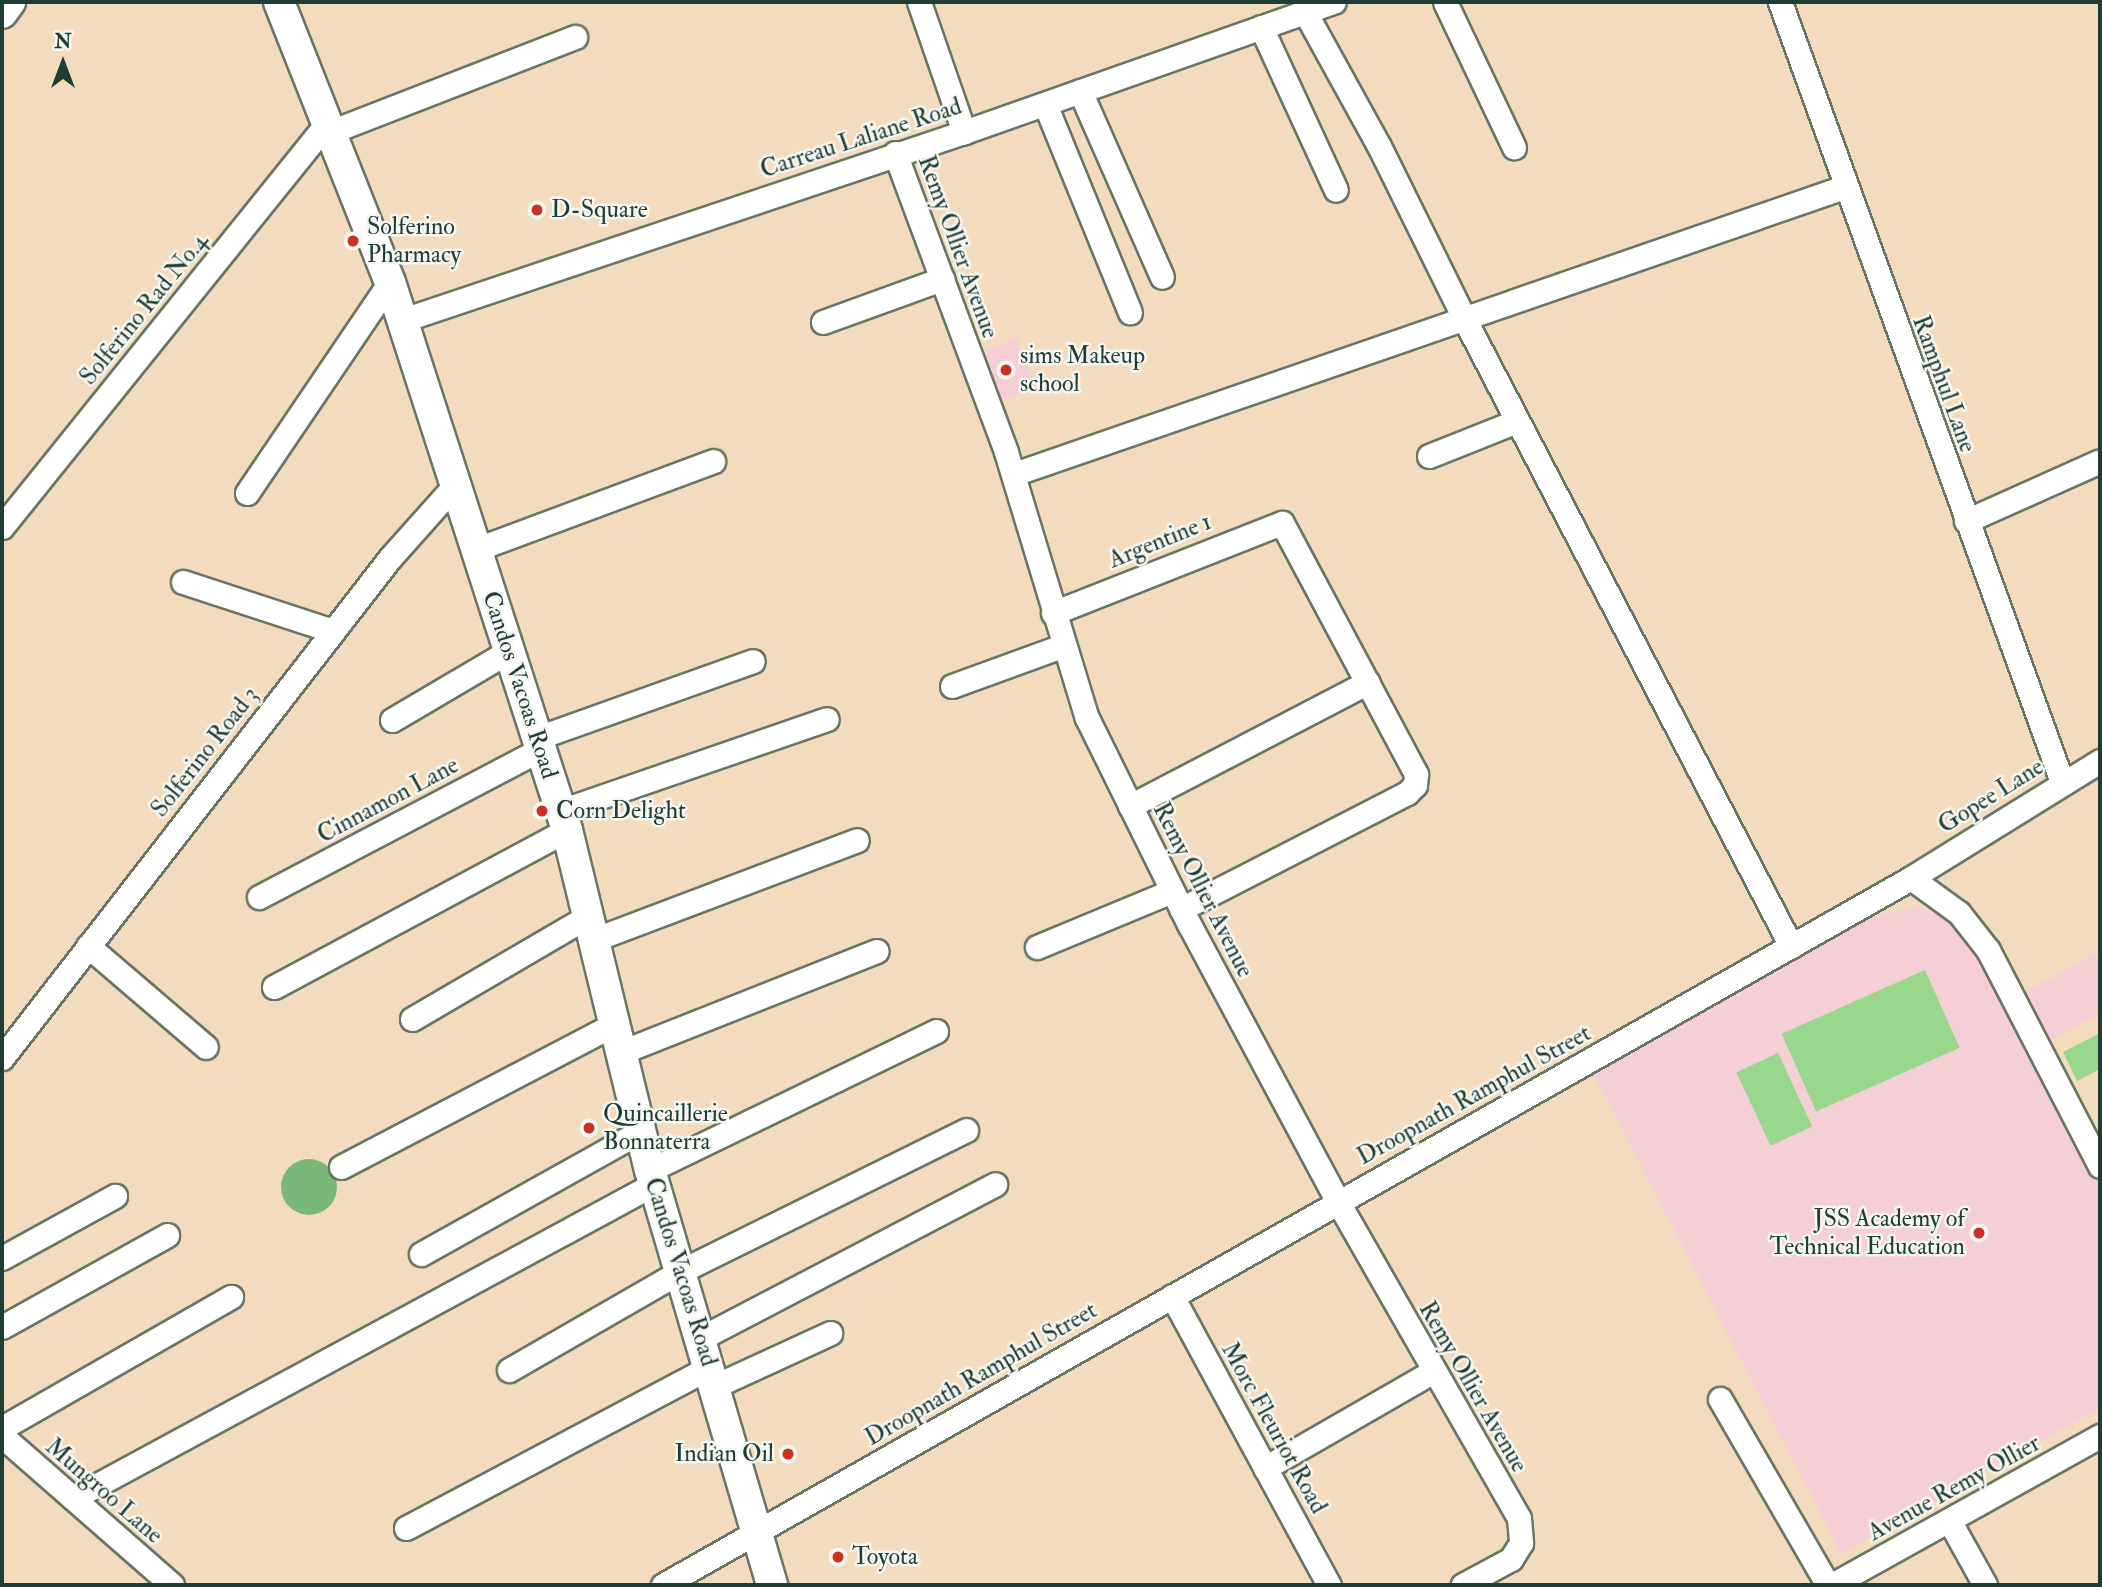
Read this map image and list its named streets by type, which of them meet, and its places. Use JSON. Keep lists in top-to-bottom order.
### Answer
{
  "streets": {
    "main road": ["Candos Vacoas Road"],
    "street": [
      "Carreau Laliane Road",
      "Remy Ollier Avenue",
      "Solferino Rad No.4",
      "Ramphul Lane",
      "Argentine 1",
      "Solferino Road 3",
      "Gopee Lane",
      "Cinnamon Lane",
      "Droopnath Ramphul Street",
      "Morc Fleuriot Road",
      "Avenue Remy Ollier",
      "Mungroo Lane"
    ]
  },
  "crossings": [
    ["Carreau Laliane Road", "Remy Ollier Avenue"],
    ["Carreau Laliane Road", "Candos Vacoas Road"],
    ["Remy Ollier Avenue", "Argentine 1"],
    ["Remy Ollier Avenue", "Droopnath Ramphul Street"],
    ["Solferino Rad No.4", "Candos Vacoas Road"],
    ["Ramphul Lane", "Gopee Lane"],
    ["Candos Vacoas Road", "Solferino Road 3"],
    ["Candos Vacoas Road", "Cinnamon Lane"],
    ["Candos Vacoas Road", "Droopnath Ramphul Street"],
    ["Gopee Lane", "Droopnath Ramphul Street"],
    ["Droopnath Ramphul Street", "Morc Fleuriot Road"]
  ],
  "places": [
    "D-Square",
    "Solferino Pharmacy",
    "sims Makeup school",
    "Corn Delight",
    "Quincaillerie Bonnaterra",
    "JSS Academy of Technical Education",
    "Indian Oil",
    "Toyota"
  ],
  "north": "top"
}
